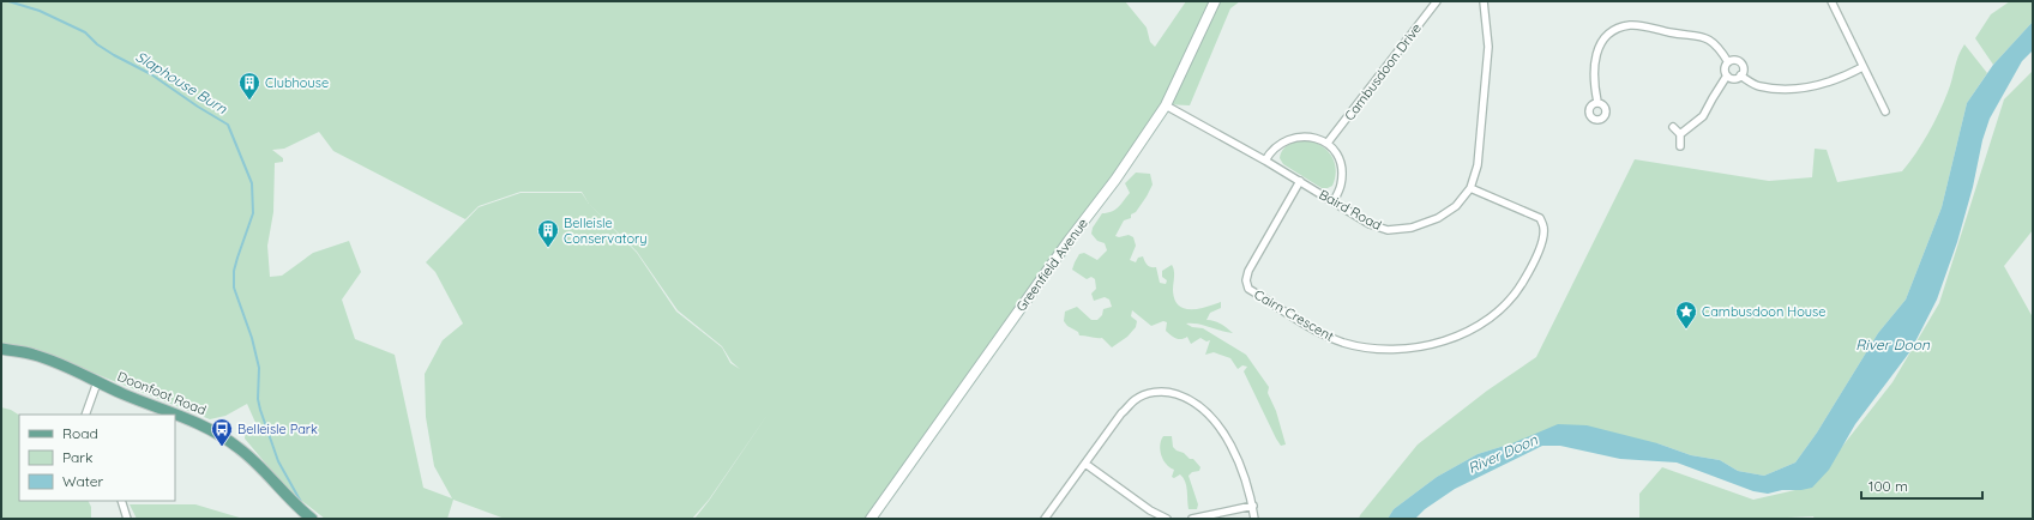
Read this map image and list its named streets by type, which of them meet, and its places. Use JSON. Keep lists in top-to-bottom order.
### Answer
{
  "streets": {
    "main road": ["Doonfoot Road"],
    "street": [
      "Cambusdoon Drive",
      "Baird Road",
      "Greenfield Avenue",
      "Cairn Crescent"
    ]
  },
  "crossings": [
    ["Baird Road", "Greenfield Avenue"],
    ["Baird Road", "Cairn Crescent"]
  ],
  "water": ["Slaphouse Burn", "River Doon"],
  "places": {
    "building": ["Clubhouse", "Belleisle Conservatory"],
    "place": ["Cambusdoon House"],
    "bus stop": ["Belleisle Park"]
  },
  "legend": ["Road", "Park", "Water"],
  "scale_bar": "100 m"
}
